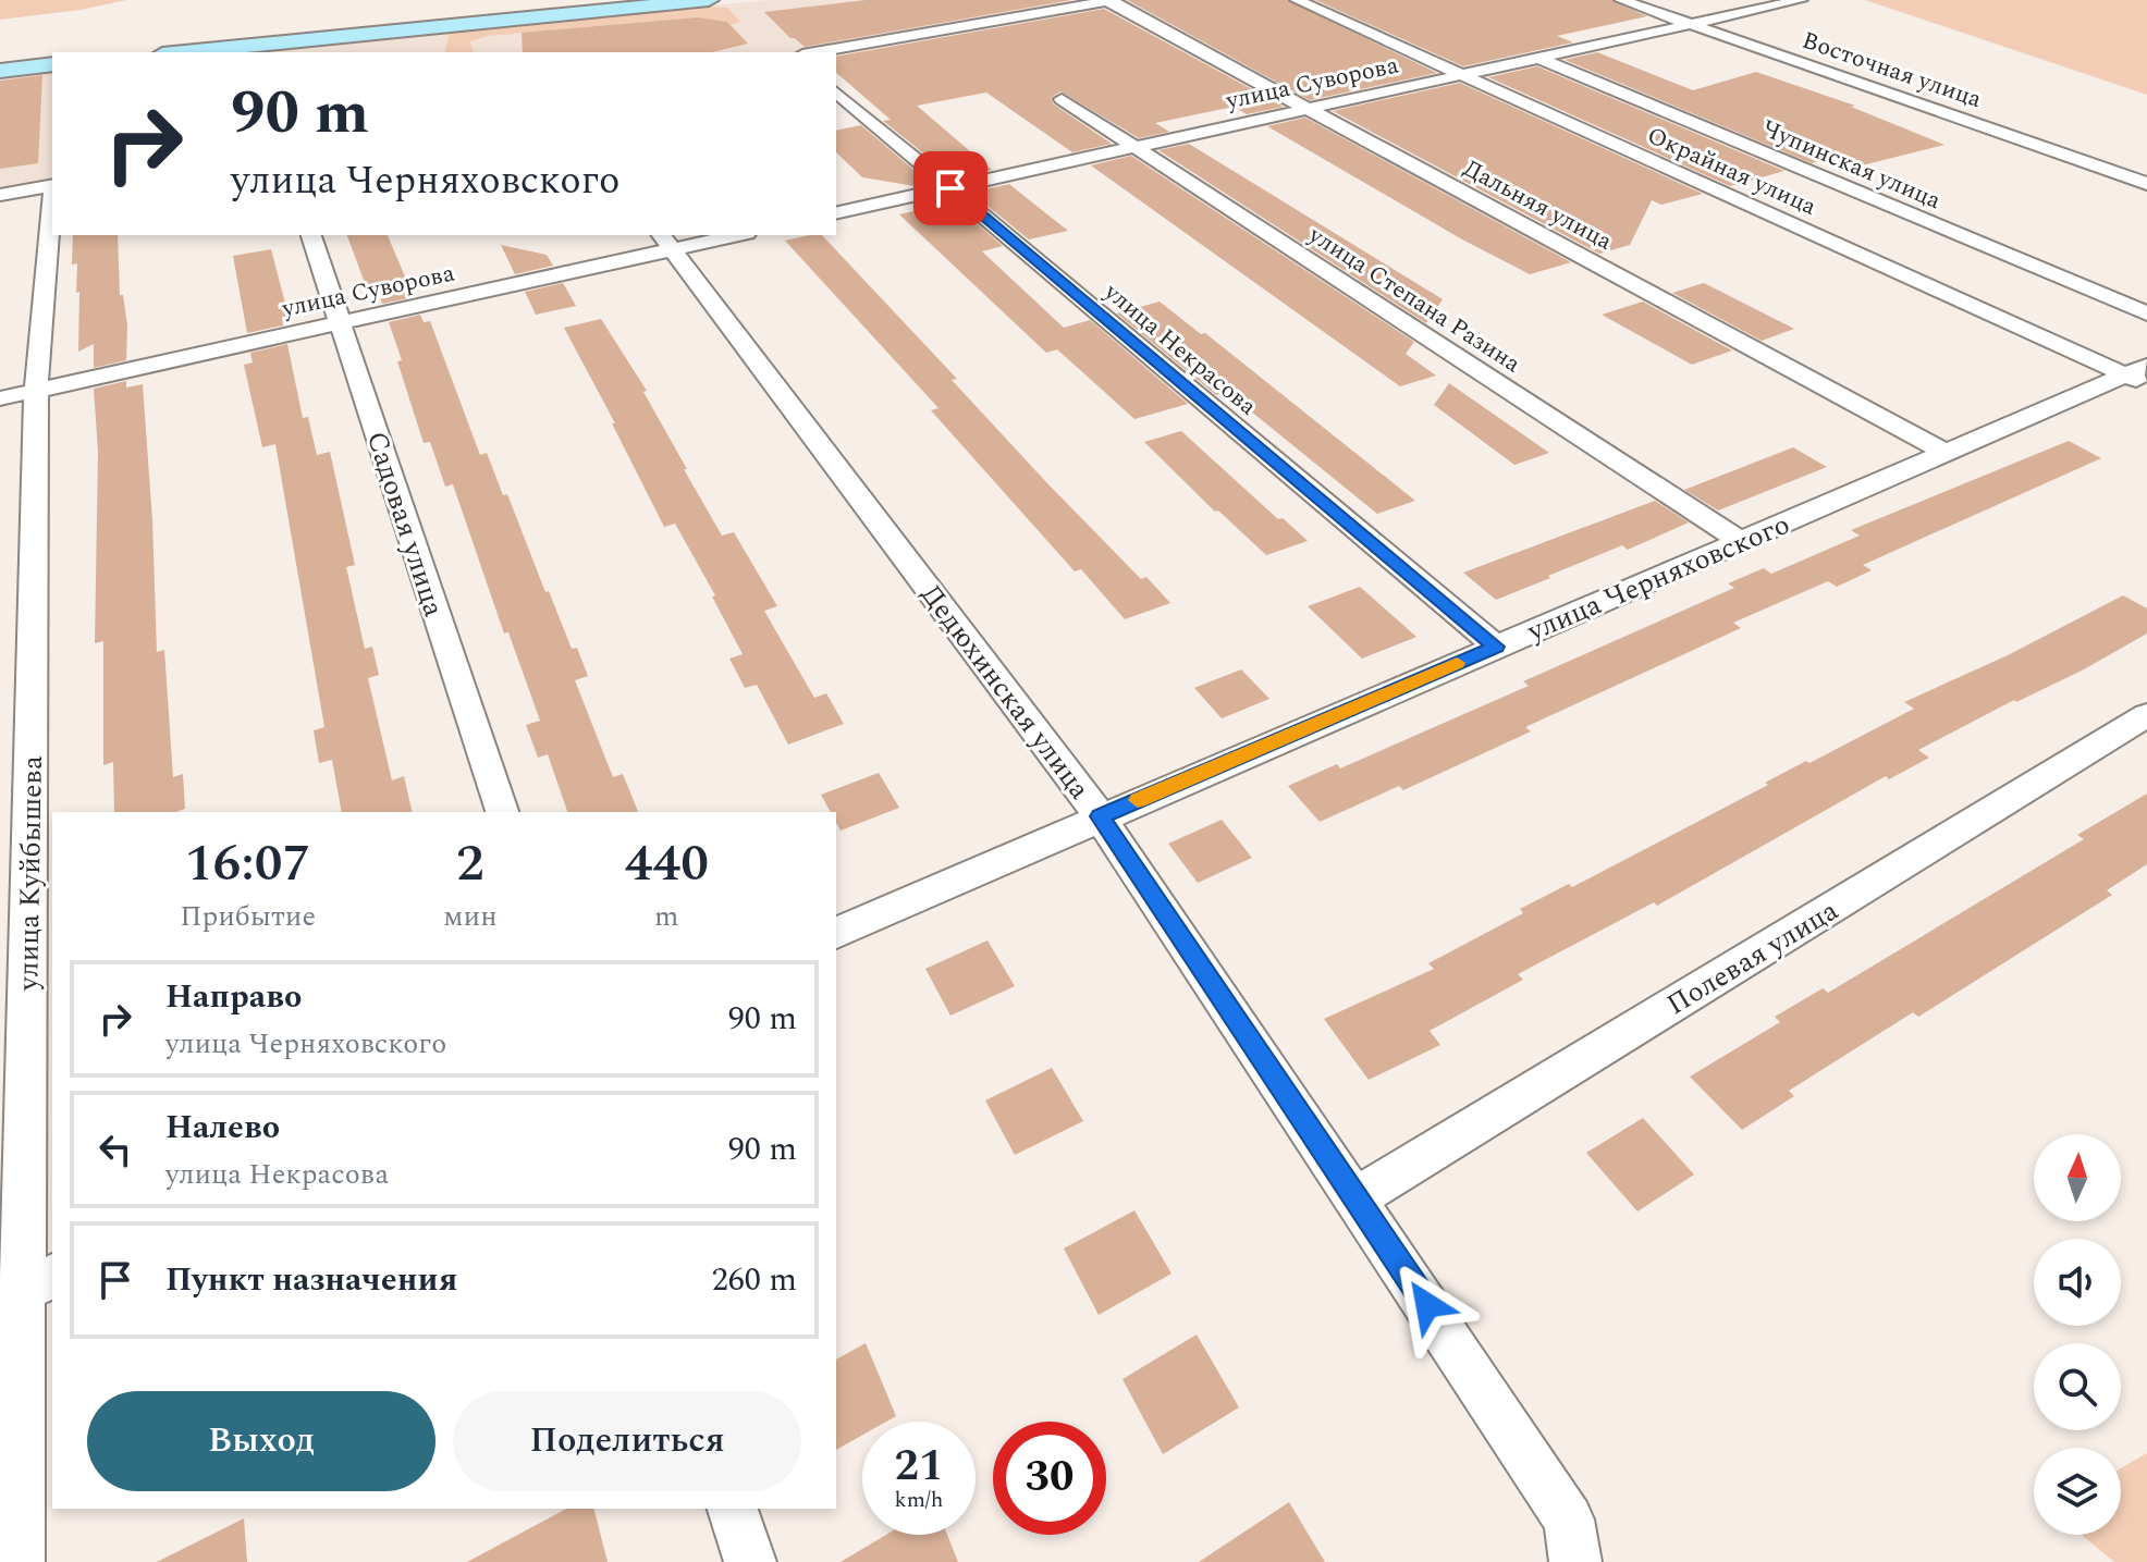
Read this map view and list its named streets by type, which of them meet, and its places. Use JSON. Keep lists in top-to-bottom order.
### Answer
{
  "streets": {
    "street": [
      "Восточная улица",
      "улица Суворова",
      "Чупинская улица",
      "Окрайная улица",
      "Дальняя улица",
      "улица Степана Разина",
      "улица Некрасова",
      "Садовая улица",
      "улица Черняховского",
      "Дедюхинская улица",
      "улица Куйбышева",
      "Полевая улица"
    ]
  },
  "crossings": [
    ["Восточная улица", "улица Суворова"],
    ["улица Суворова", "Чупинская улица"],
    ["улица Суворова", "Окрайная улица"],
    ["улица Суворова", "Дальняя улица"],
    ["улица Суворова", "улица Степана Разина"],
    ["улица Суворова", "улица Некрасова"],
    ["улица Суворова", "Садовая улица"],
    ["улица Суворова", "Дедюхинская улица"],
    ["улица Суворова", "улица Куйбышева"],
    ["Окрайная улица", "улица Черняховского"],
    ["Дальняя улица", "улица Черняховского"],
    ["улица Степана Разина", "улица Черняховского"],
    ["улица Некрасова", "улица Черняховского"],
    ["улица Черняховского", "Дедюхинская улица"],
    ["Дедюхинская улица", "Полевая улица"]
  ],
  "north": "top",
  "page": {
    "turn": ["90 m", "улица Черняховского"],
    "eta": [
      "16:07",
      "Прибытие",
      "2",
      "мин",
      "440",
      "m"
    ],
    "list": [
      {
        "name": "Направо",
        "note": "улица Черняховского",
        "value": "90 m"
      },
      {
        "name": "Налево",
        "note": "улица Некрасова",
        "value": "90 m"
      },
      {
        "name": "Пункт назначения",
        "value": "260 m"
      }
    ],
    "buttons": ["Выход", "Поделиться"],
    "speed": "21 km/h",
    "limit": "30"
  }
}
